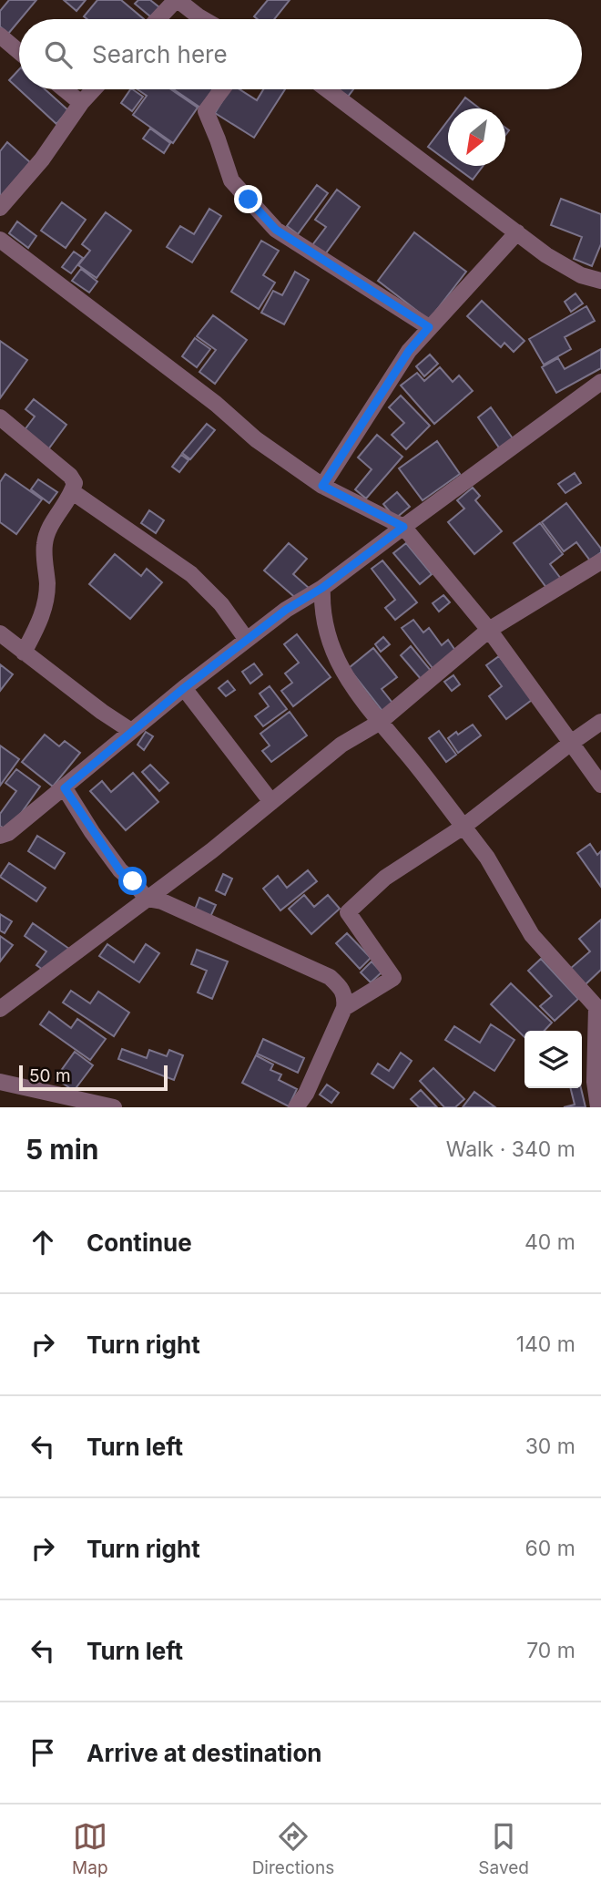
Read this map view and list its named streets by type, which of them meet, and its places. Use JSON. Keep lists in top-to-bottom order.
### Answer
{
  "scale_bar": "50 m",
  "north": "bottom left",
  "page": {
    "search": "Search here",
    "scale": "50 m",
    "heading": ["5 min", "Walk · 340 m"],
    "list": [
      ["Continue", "40 m"],
      ["Turn right", "140 m"],
      ["Turn left", "30 m"],
      ["Turn right", "60 m"],
      ["Turn left", "70 m"],
      "Arrive at destination"
    ],
    "nav": ["Map", "Directions", "Saved"]
  }
}
